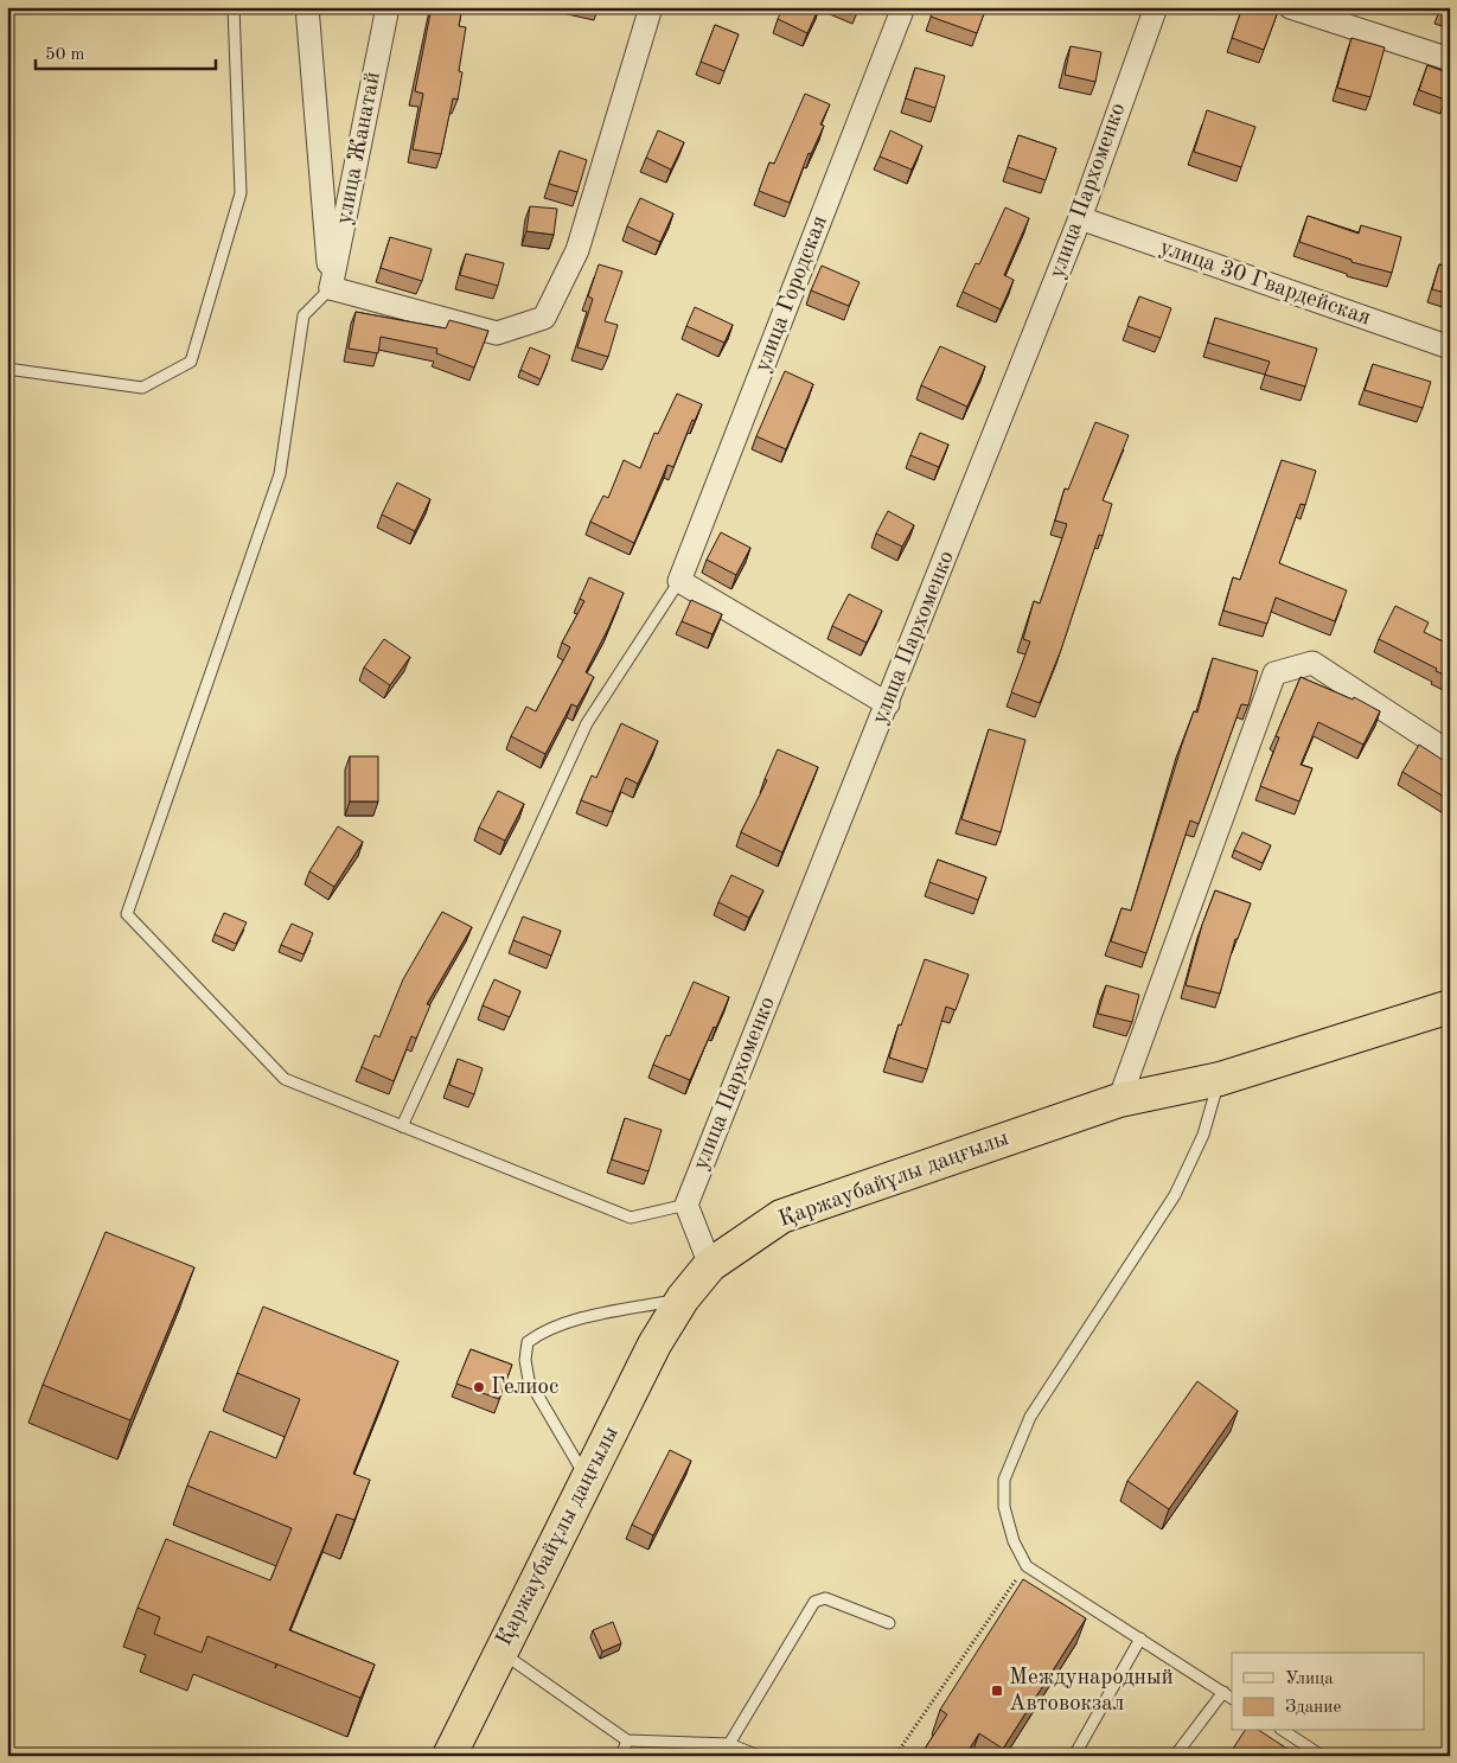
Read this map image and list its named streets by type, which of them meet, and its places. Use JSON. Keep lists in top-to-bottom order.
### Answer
{
  "streets": {
    "highway": ["Қаржаубайұлы даңғылы"],
    "street": [
      "улица Жанатай",
      "улица Пархоменко",
      "улица 30 Гвардейская",
      "улица Городская"
    ]
  },
  "crossings": [
    ["улица Пархоменко", "улица 30 Гвардейская"]
  ],
  "places": {
    "other": ["Гелиос"],
    "transit": ["Международный Автовокзал"]
  },
  "legend": ["Улица", "Здание"],
  "scale_bar": "50 m"
}
